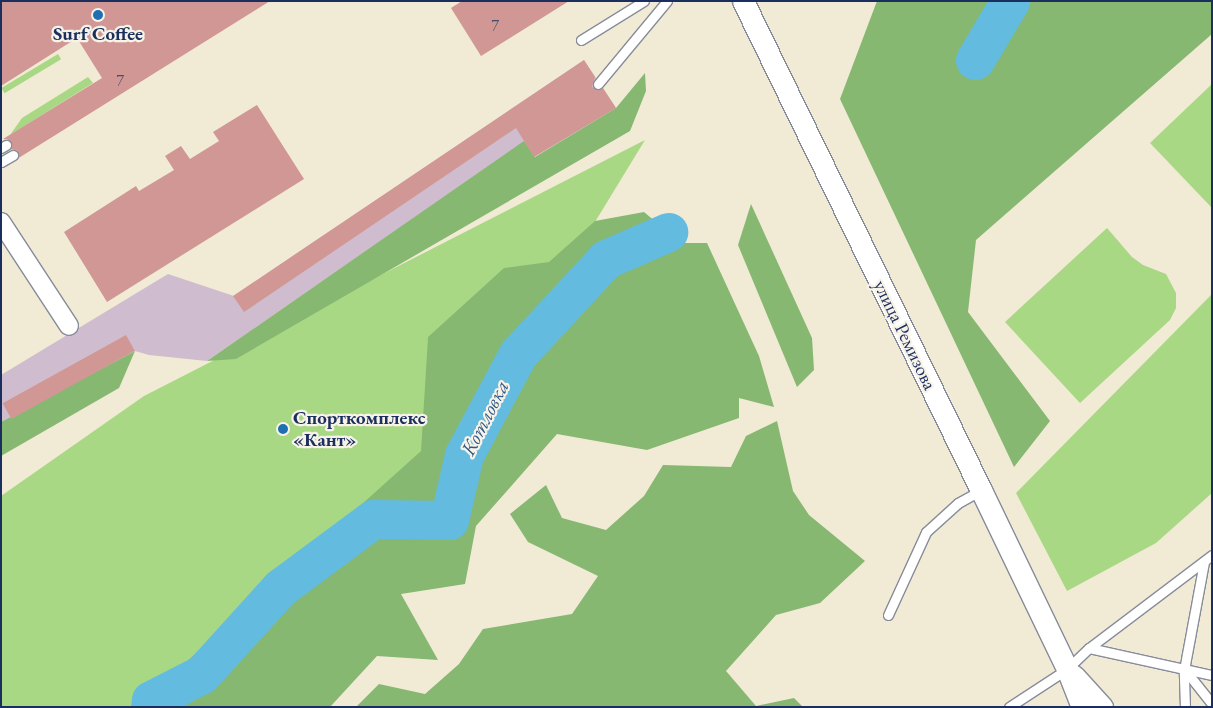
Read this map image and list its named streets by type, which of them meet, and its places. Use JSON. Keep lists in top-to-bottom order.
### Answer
{
  "streets": {
    "street": ["улица Ремизова"]
  },
  "water": ["Котловка"],
  "places": ["Surf Coffee", "Спорткомплекс «Кант»"],
  "house_numbers": ["7", "7"]
}
